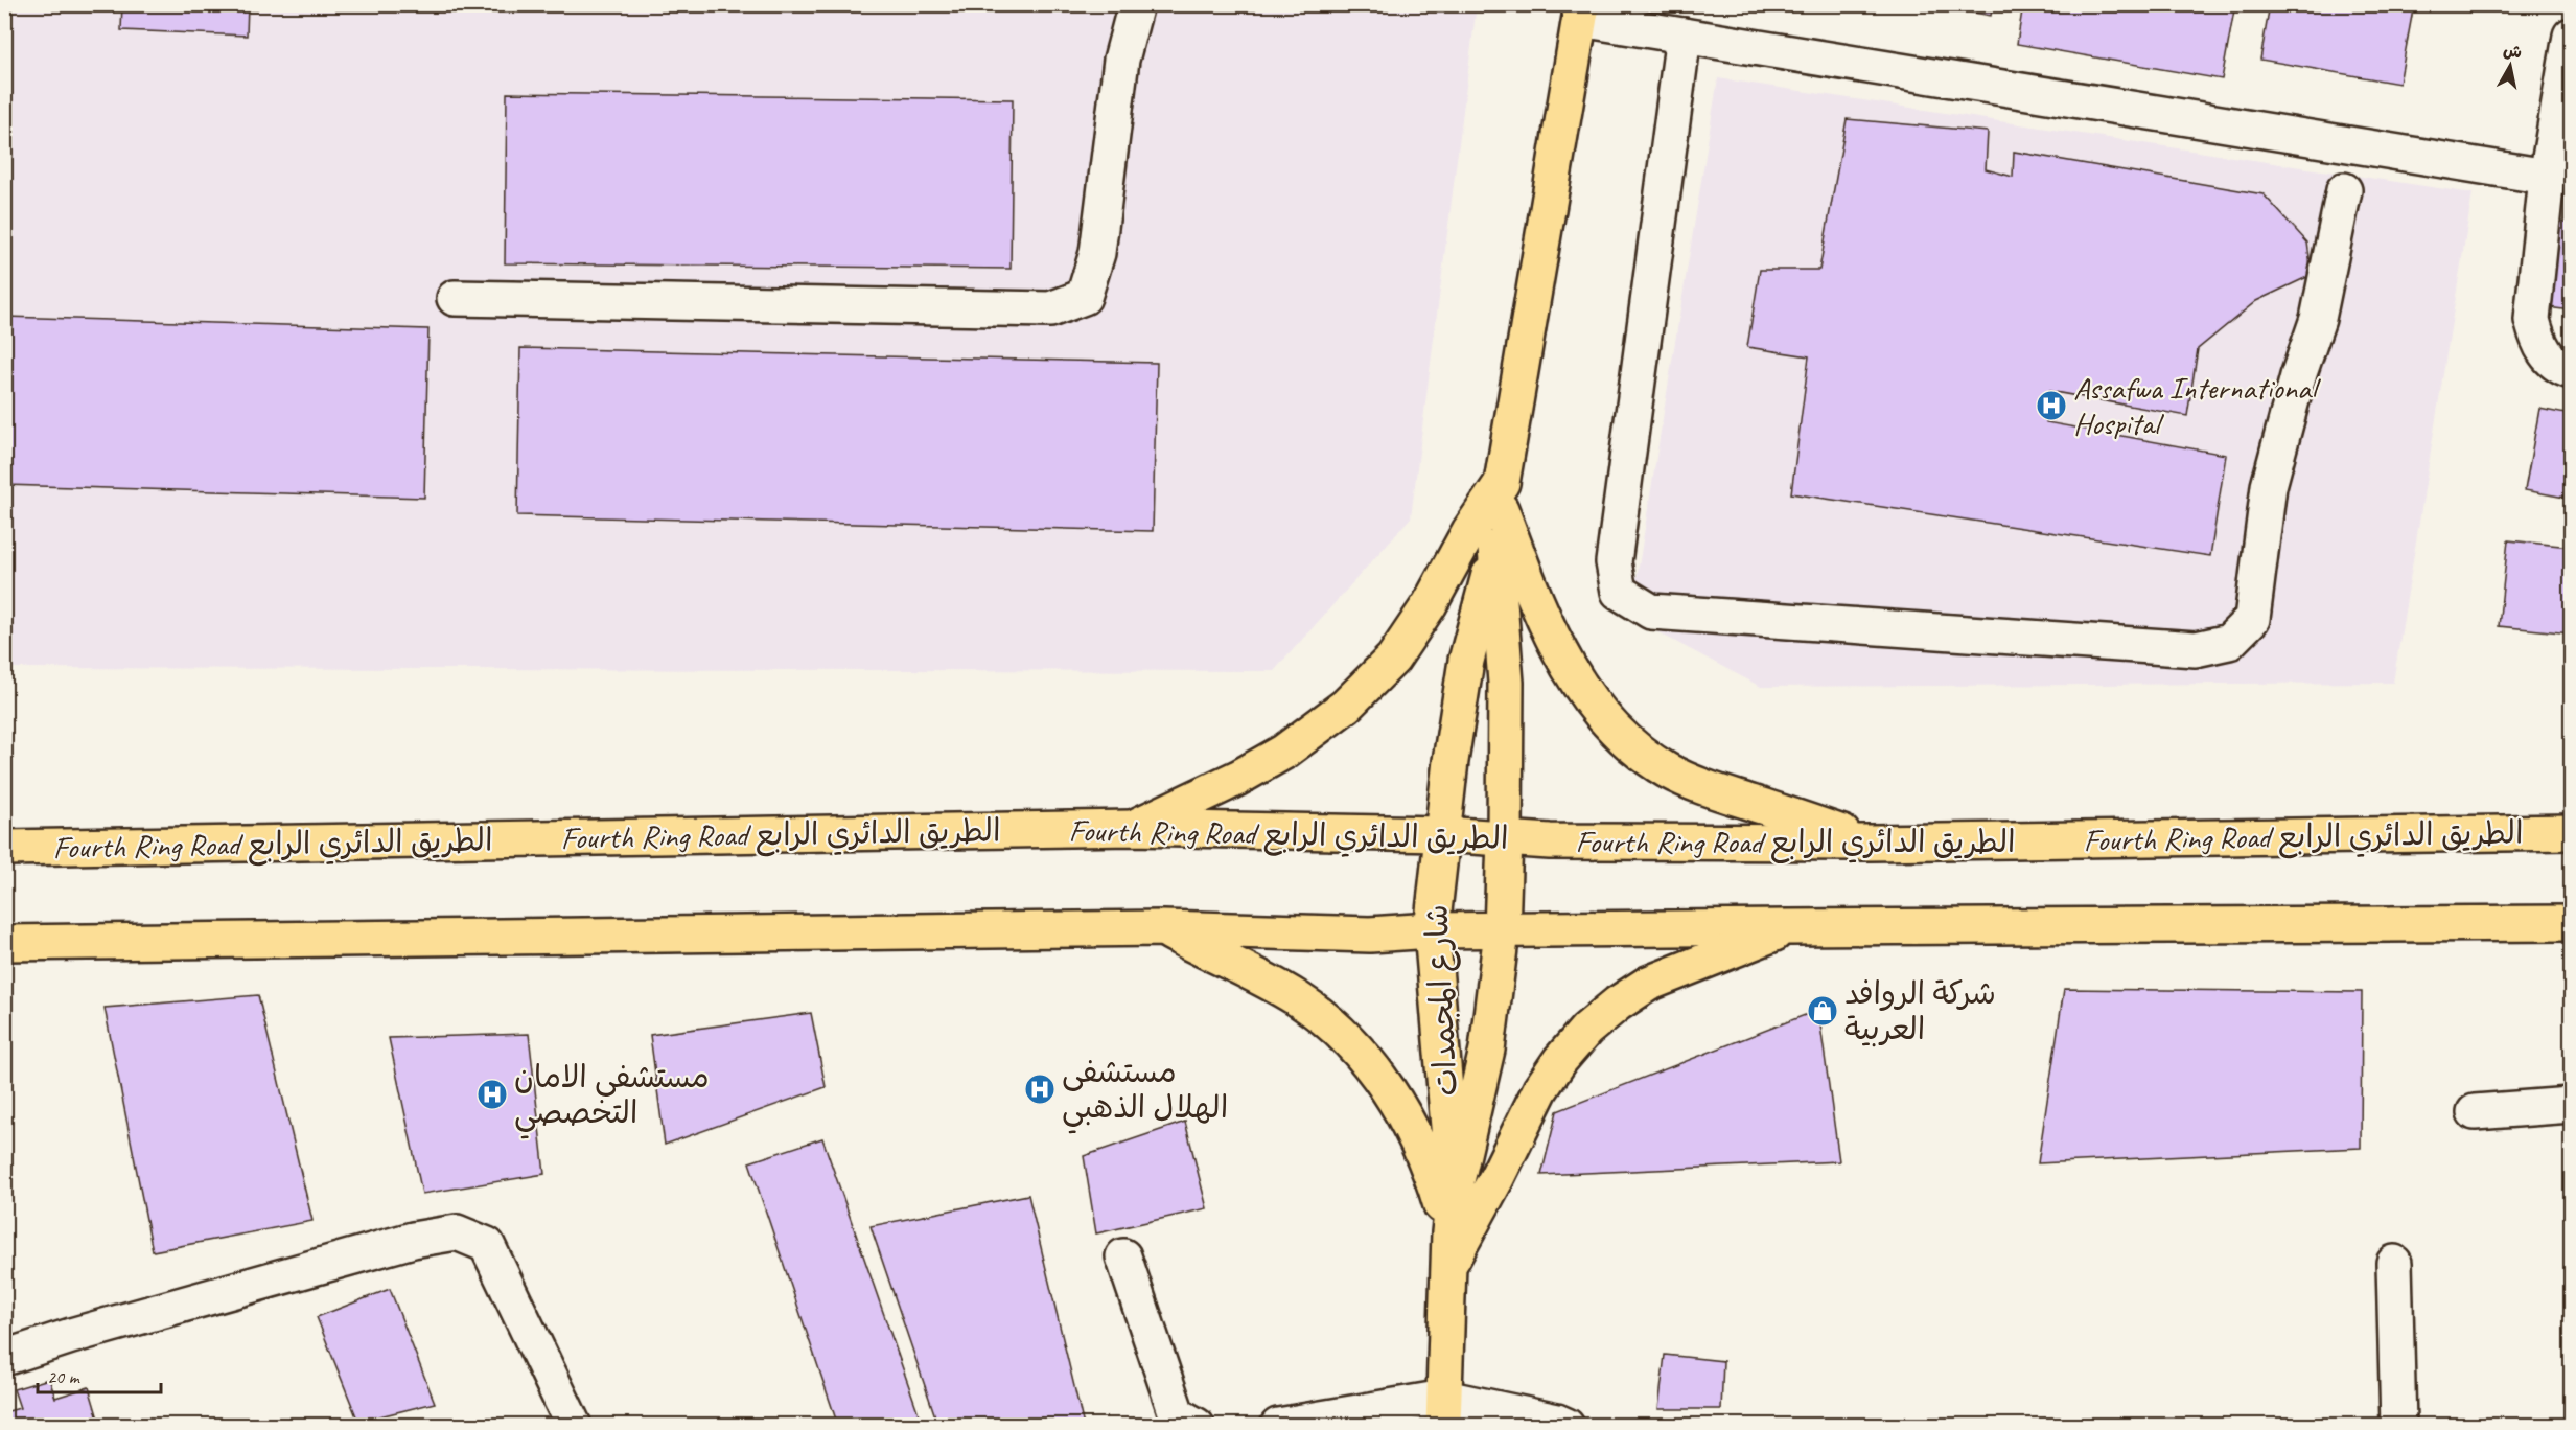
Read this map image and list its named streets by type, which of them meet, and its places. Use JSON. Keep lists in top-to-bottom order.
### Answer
{
  "streets": {
    "main road": ["Fourth Ring Road الطريق الدائري الرابع", "شارع المجمدات"]
  },
  "crossings": [
    ["Fourth Ring Road الطريق الدائري الرابع", "شارع المجمدات"]
  ],
  "places": {
    "hospital": ["Assafwa International Hospital", "مستشفى الهلال الذهبي", "مستشفى الامان التخصصي"],
    "shop": ["شركة الروافد العربية"]
  },
  "scale_bar": "20 m",
  "north": "top"
}
